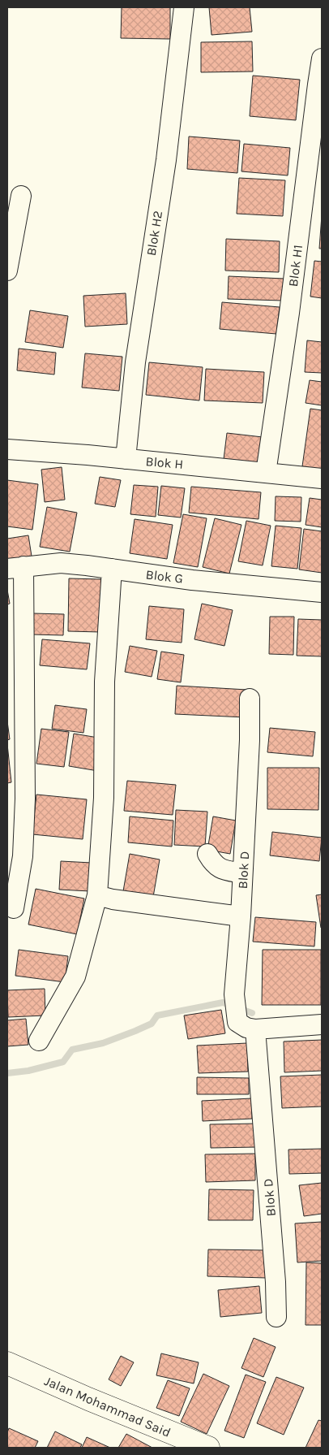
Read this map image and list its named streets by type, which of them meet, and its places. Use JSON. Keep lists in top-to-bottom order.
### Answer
{
  "streets": {
    "street": [
      "Blok H2",
      "Blok H1",
      "Blok H",
      "Blok G",
      "Blok D",
      "Jalan Mohammad Said"
    ]
  },
  "crossings": [
    ["Blok H2", "Blok H"],
    ["Blok H1", "Blok H"]
  ]
}
